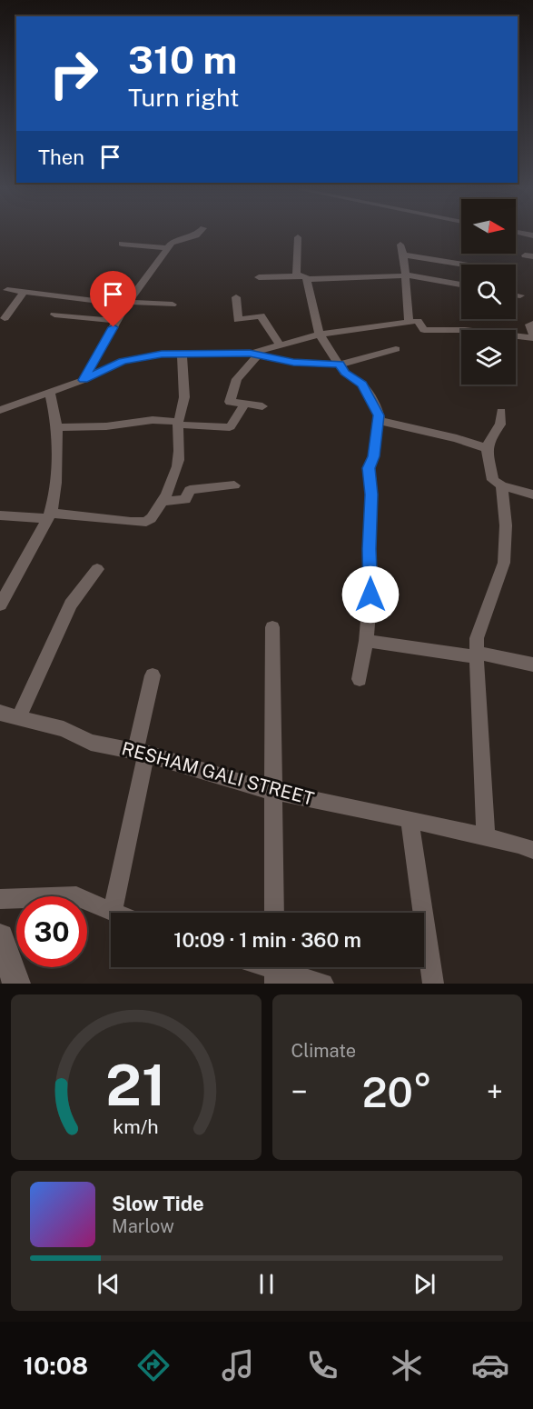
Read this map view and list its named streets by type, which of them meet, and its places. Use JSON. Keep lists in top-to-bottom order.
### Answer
{
  "streets": {
    "street": ["RESHAM GALI STREET"]
  },
  "north": "right",
  "page": {
    "turn": ["310 m", "Turn right"],
    "then": "Then",
    "limit": "30",
    "trip": "10:09 · 1 min · 360 m",
    "tile": "Climate",
    "heat": ["−", "20°", "+"],
    "song": ["Slow Tide", "Marlow"],
    "tabs": "10:08",
    "gauge": ["21", "km/h"]
  }
}
